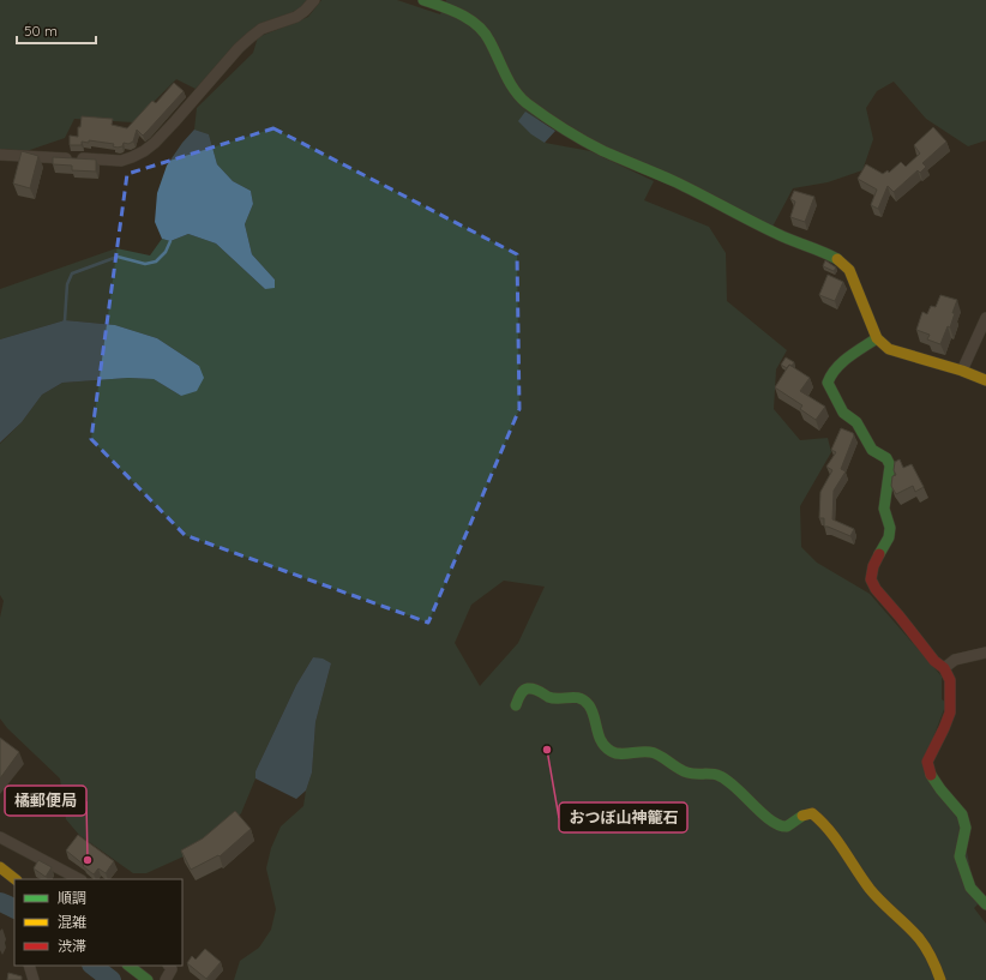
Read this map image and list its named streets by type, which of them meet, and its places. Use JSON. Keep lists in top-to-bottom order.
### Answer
{
  "places": ["おつぼ山神籠石", "橘郵便局"],
  "legend": ["順調", "混雑", "渋滞"],
  "scale_bar": "50 m"
}
